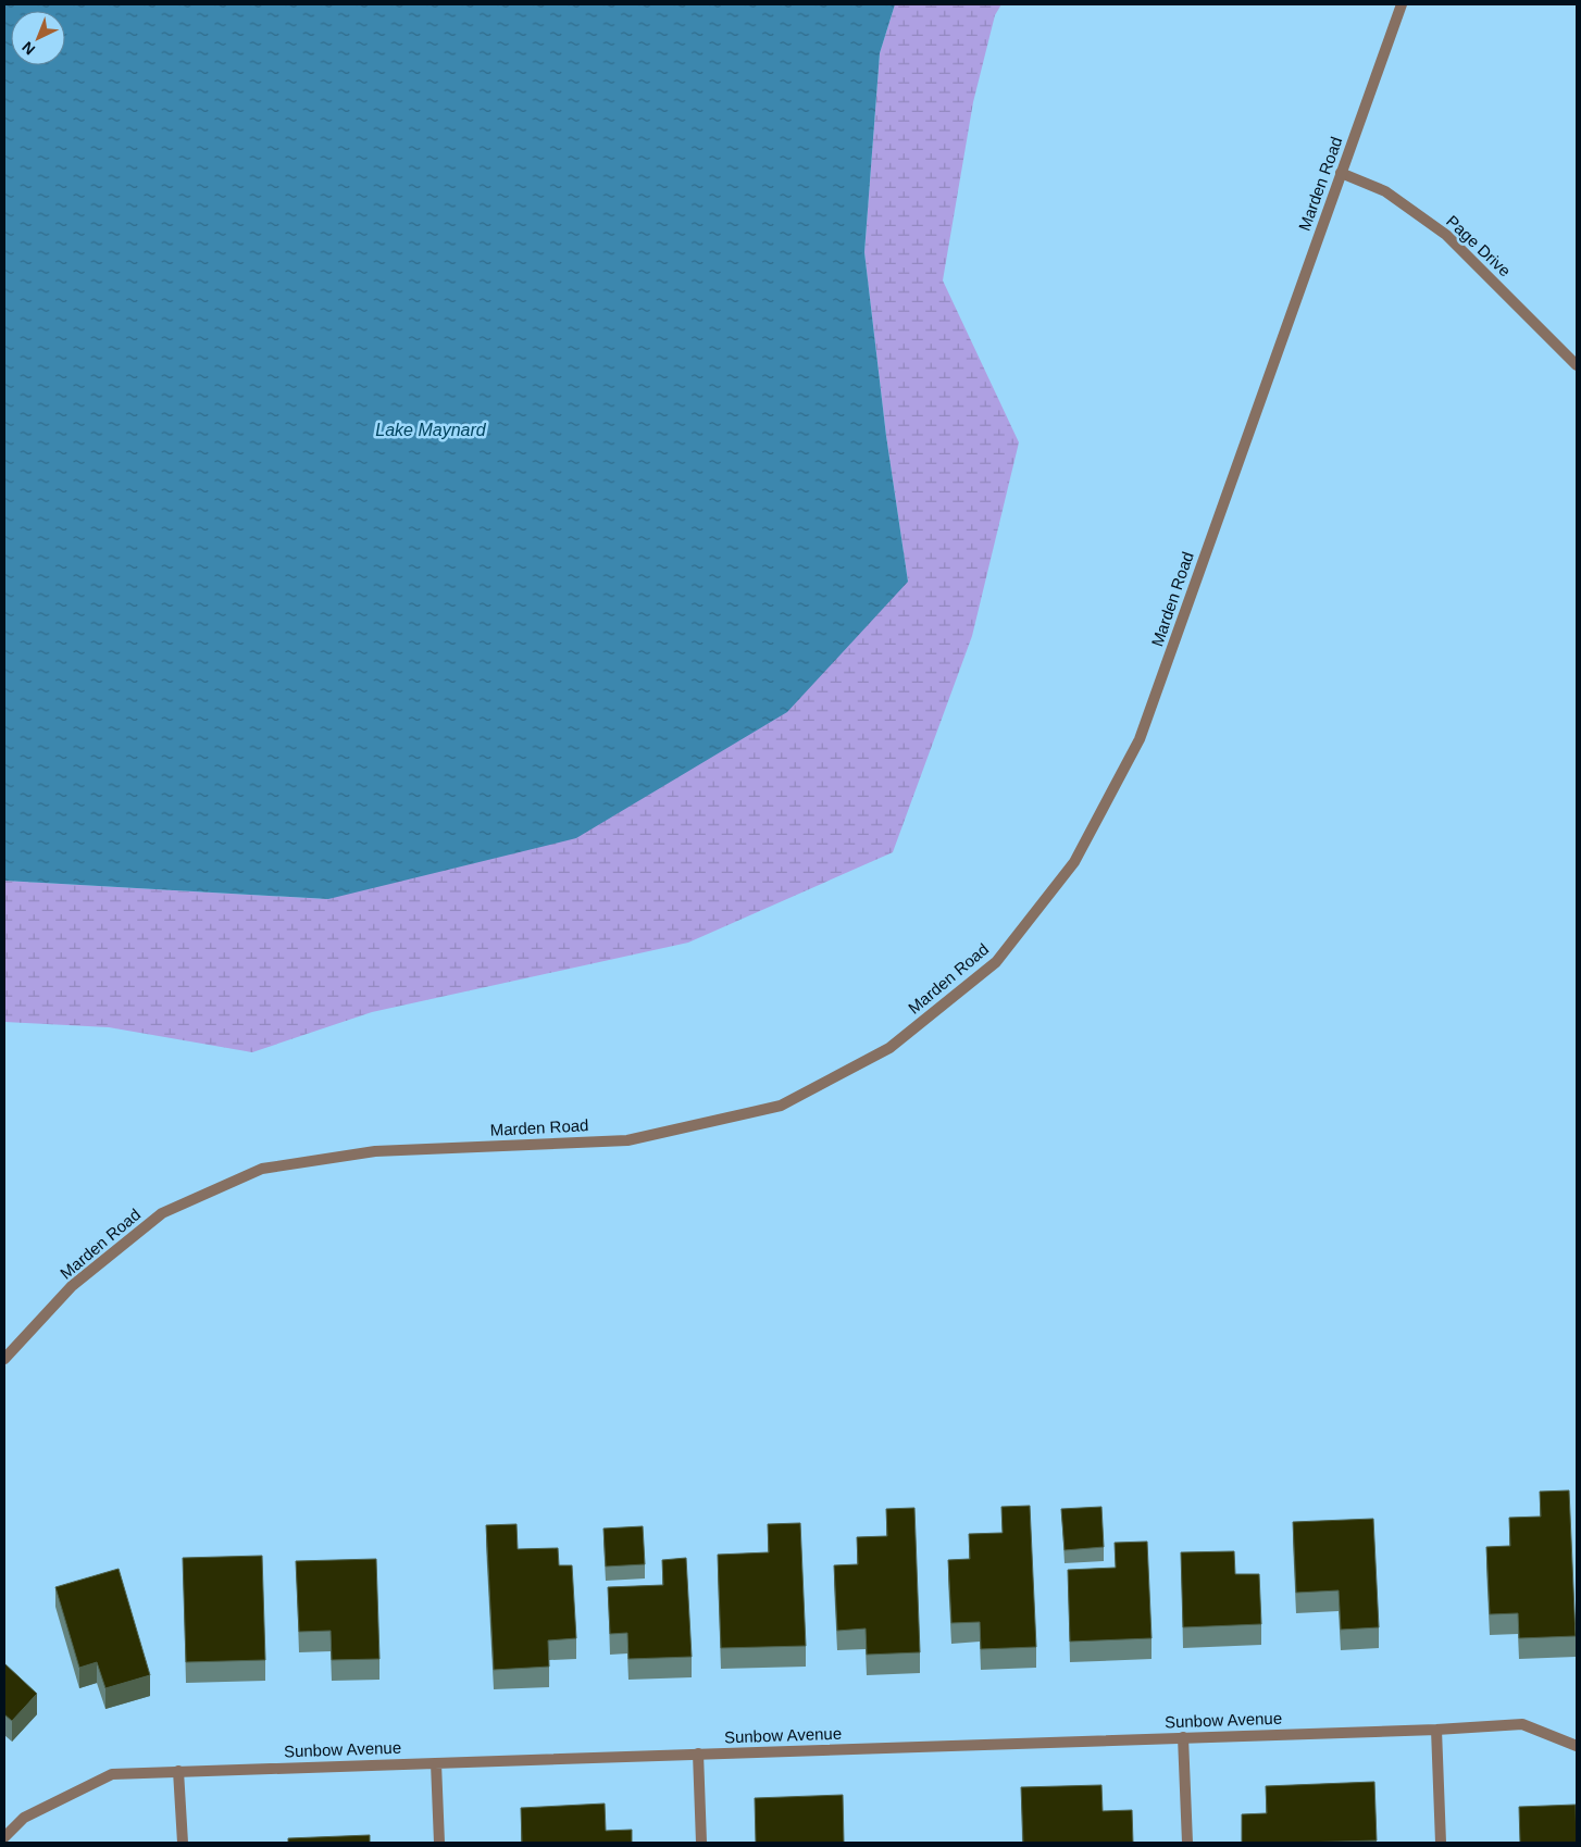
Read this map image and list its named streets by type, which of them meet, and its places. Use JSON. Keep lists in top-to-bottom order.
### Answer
{
  "streets": {
    "street": ["Marden Road", "Page Drive", "Sunbow Avenue"]
  },
  "crossings": [
    ["Marden Road", "Page Drive"]
  ],
  "water": ["Lake Maynard"],
  "north": "bottom left"
}
